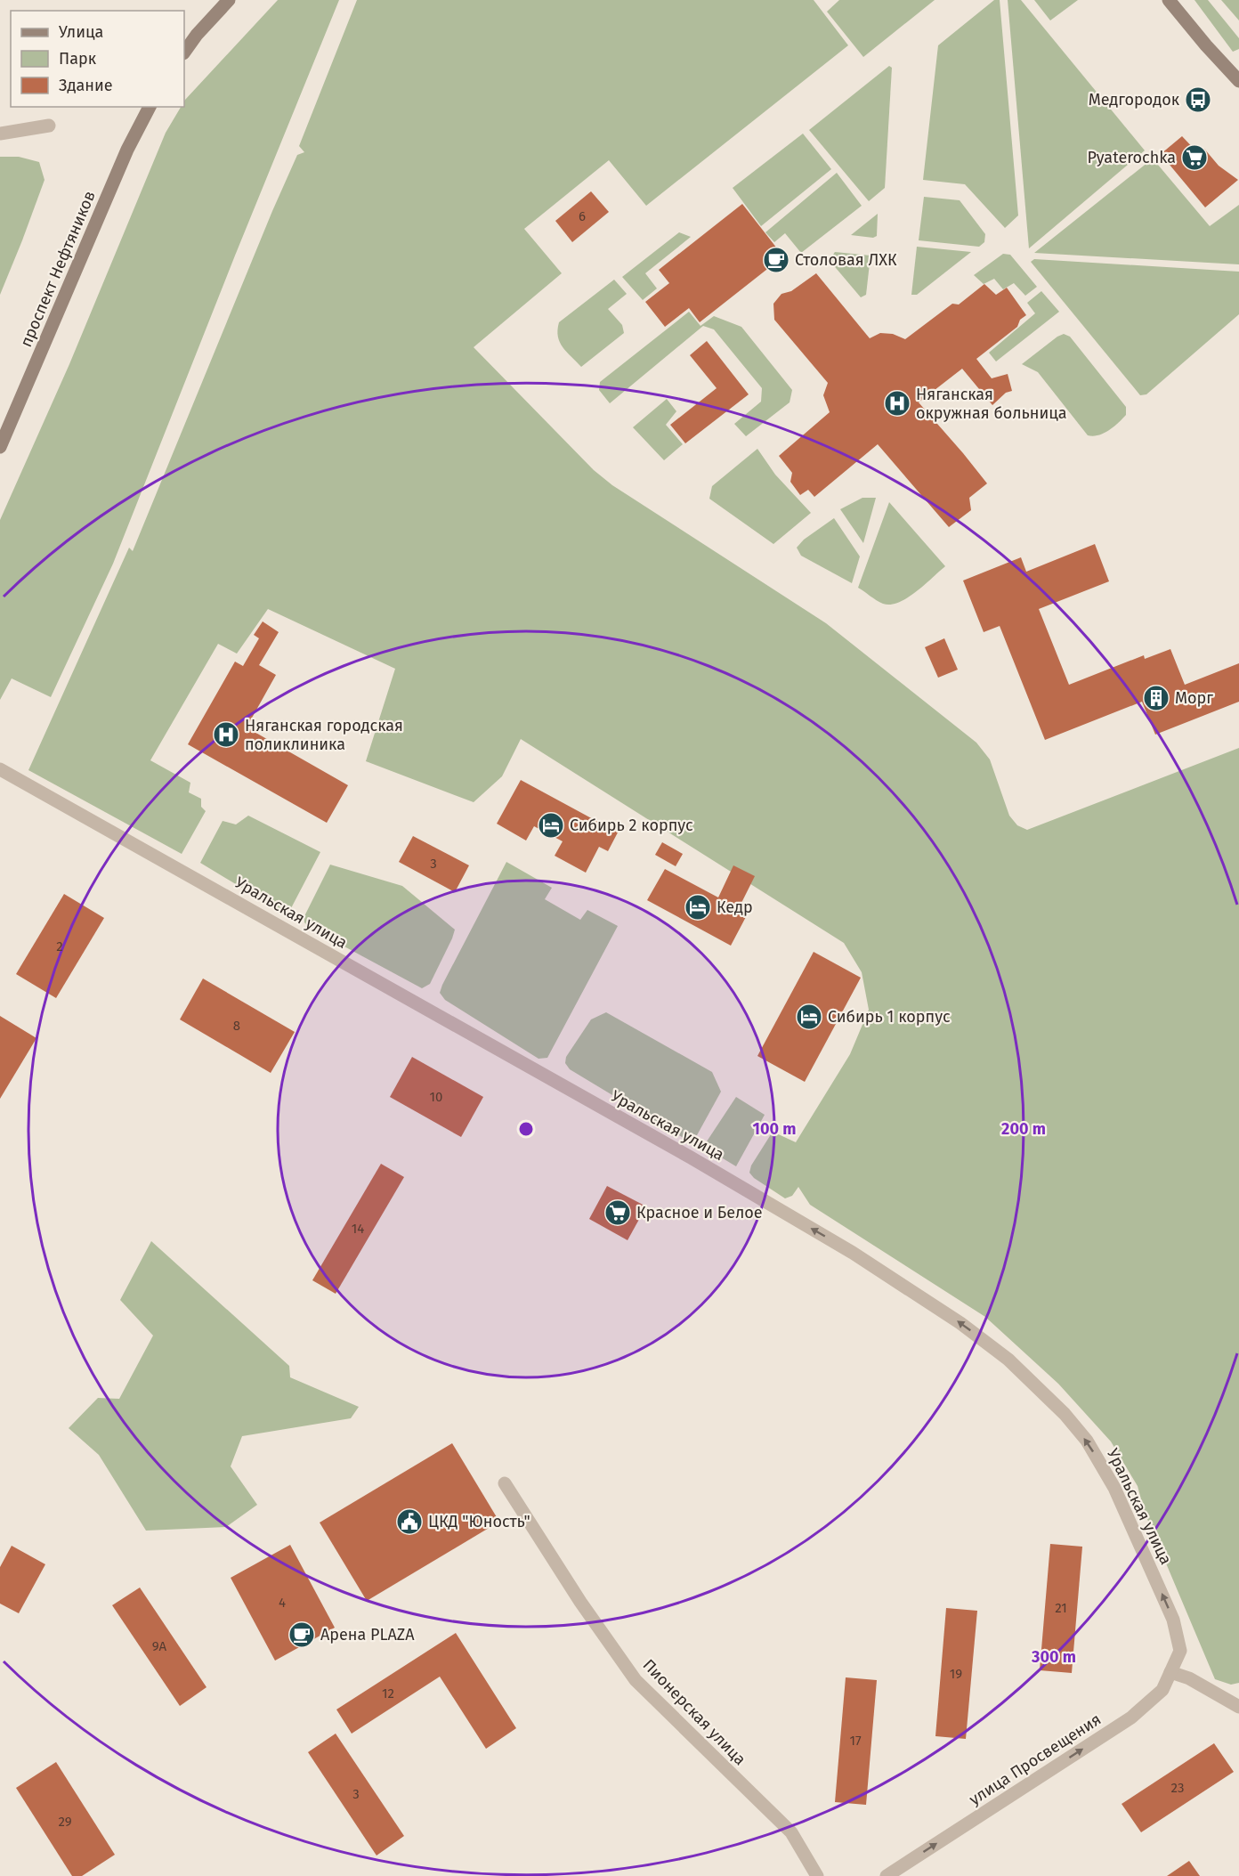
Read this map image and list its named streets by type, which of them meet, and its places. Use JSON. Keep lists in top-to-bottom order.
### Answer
{
  "streets": {
    "main road": ["проспект Нефтяников"],
    "street": ["Уральская улица", "Пионерская улица", "улица Просвещения"]
  },
  "crossings": [
    ["Уральская улица", "улица Просвещения"]
  ],
  "one_way": ["Уральская улица", "улица Просвещения"],
  "places": {
    "bus stop": ["Медгородок"],
    "supermarket": ["Pyaterochka", "Красное и Белое"],
    "cafe": ["Столовая ЛХК", "Арена PLAZA"],
    "hospital": ["Няганская окружная больница", "Няганская городская поликлиника"],
    "building": ["Морг"],
    "hotel": ["Сибирь 2 корпус", "Кедр", "Сибирь 1 корпус"],
    "public building": ["ЦКД \"Юность\""]
  },
  "house_numbers": [
    "6",
    "3",
    "2",
    "8",
    "10",
    "14",
    "4",
    "21",
    "9А",
    "19",
    "12",
    "17",
    "23",
    "3",
    "29"
  ],
  "legend": ["Улица", "Парк", "Здание"],
  "rings": ["100 m", "200 m", "300 m"]
}
